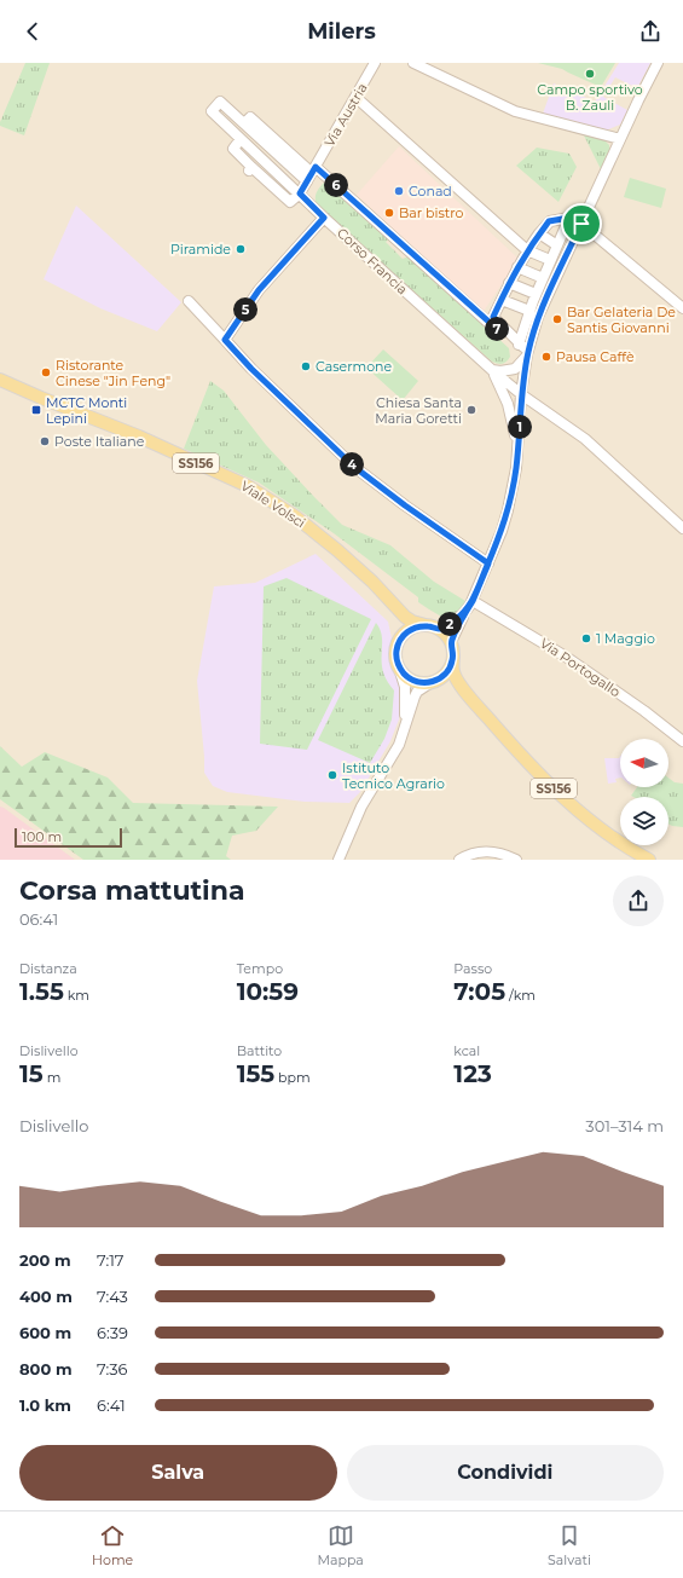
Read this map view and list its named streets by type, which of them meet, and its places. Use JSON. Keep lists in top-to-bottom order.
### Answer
{
  "streets": {
    "main road": ["SS156", "Viale Volsci"],
    "street": ["Via Austria", "Corso Francia", "Via Portogallo"]
  },
  "crossings": [
    ["Via Austria", "Corso Francia"],
    ["SS156", "Viale Volsci"]
  ],
  "places": {
    "other": [
      "Campo sportivo B. Zauli",
      "Conad",
      "Bar bistro",
      "Piramide",
      "Bar Gelateria De Santis Giovanni",
      "Pausa Caffè",
      "Casermone",
      "Ristorante Cinese \"Jin Feng\"",
      "Chiesa Santa Maria Goretti",
      "Poste Italiane",
      "1 Maggio",
      "Istituto Tecnico Agrario"
    ],
    "transit": ["MCTC Monti Lepini"]
  },
  "scale_bar": "100 m",
  "north": "left",
  "page": {
    "header": "Milers",
    "pins": [
      "6",
      "5",
      "7",
      "1",
      "4",
      "2"
    ],
    "scale": "100 m",
    "heading": ["Corsa mattutina", "06:41"],
    "stats": [
      ["Distanza", "1.55 km"],
      ["Tempo", "10:59"],
      ["Passo", "7:05 /km"],
      ["Dislivello", "15 m"],
      ["Battito", "155 bpm"],
      ["kcal", "123"]
    ],
    "chart": ["Dislivello", "301–314 m"],
    "list": [
      {
        "name": "200 m",
        "note": "7:17"
      },
      {
        "name": "400 m",
        "note": "7:43"
      },
      {
        "name": "600 m",
        "note": "6:39"
      },
      {
        "name": "800 m",
        "note": "7:36"
      },
      {
        "name": "1.0 km",
        "note": "6:41"
      }
    ],
    "buttons": ["Salva", "Condividi"],
    "tabs": ["Home", "Mappa", "Salvati"]
  }
}
